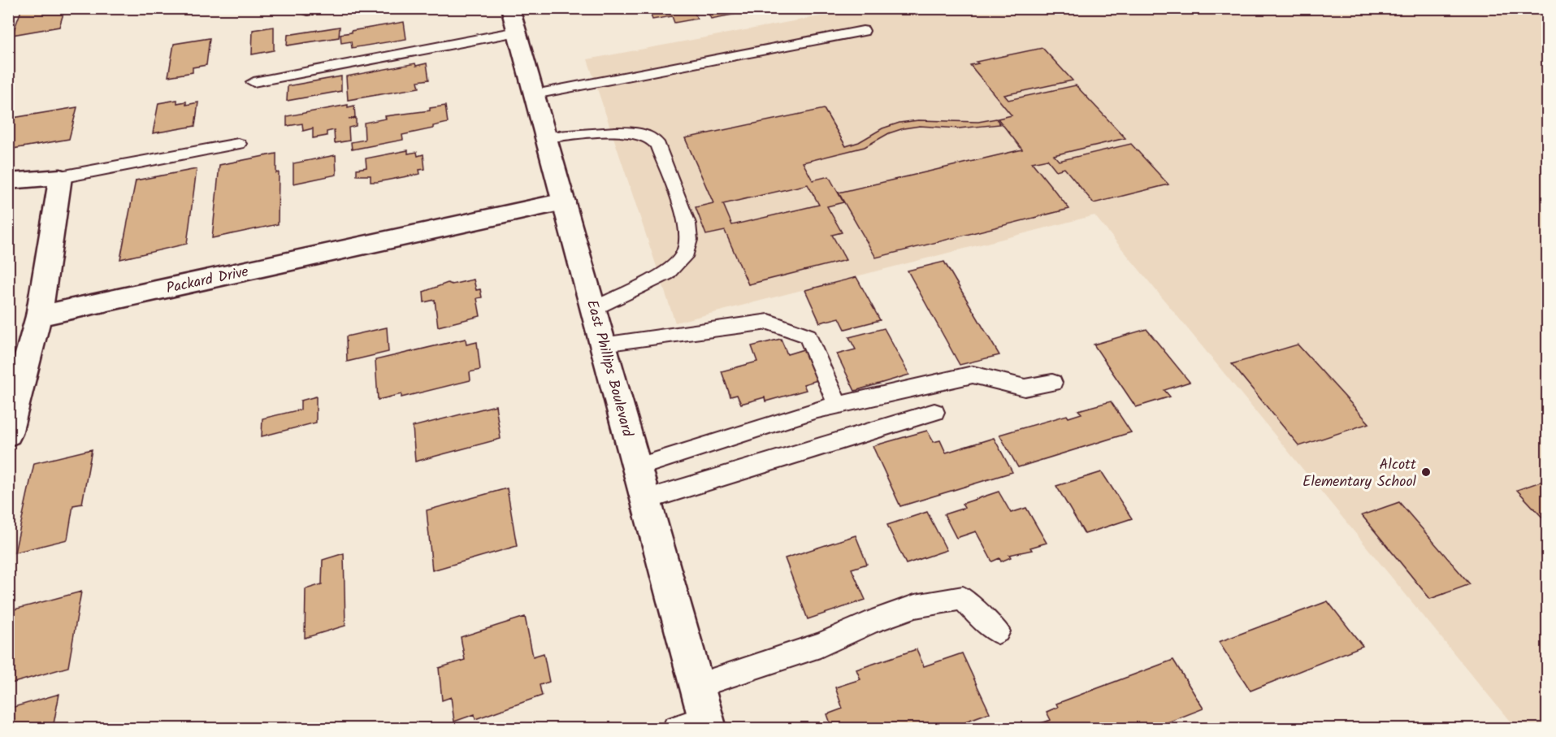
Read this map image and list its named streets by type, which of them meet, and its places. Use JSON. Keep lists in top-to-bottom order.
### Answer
{
  "streets": {
    "street": ["Packard Drive", "East Phillips Boulevard"]
  },
  "crossings": [
    ["Packard Drive", "East Phillips Boulevard"]
  ],
  "places": ["Alcott Elementary School"]
}
